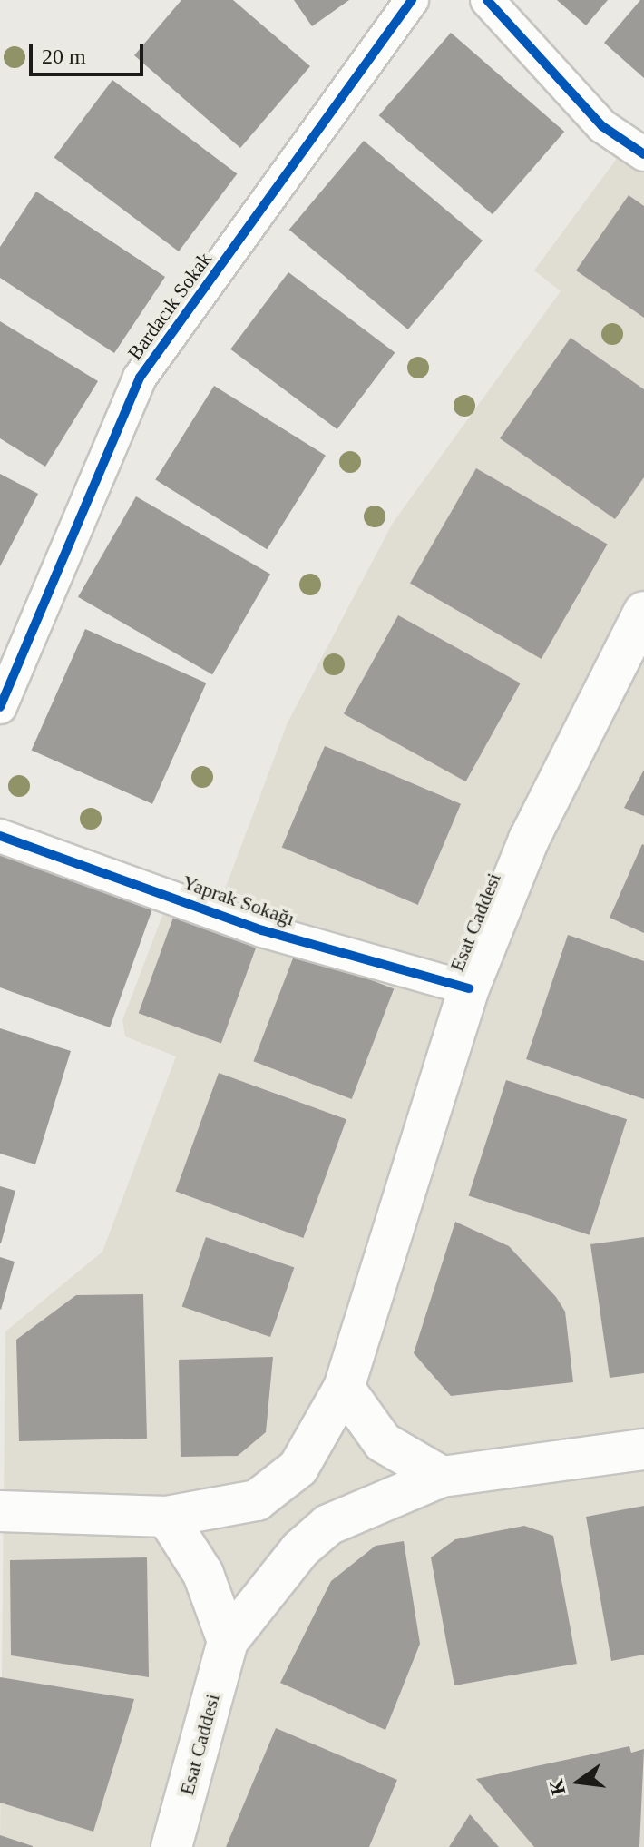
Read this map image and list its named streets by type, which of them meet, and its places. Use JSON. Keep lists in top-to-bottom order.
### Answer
{
  "streets": {
    "main road": ["Esat Caddesi"],
    "street": ["Bardacık Sokak", "Yaprak Sokağı"]
  },
  "crossings": [
    ["Yaprak Sokağı", "Esat Caddesi"]
  ],
  "scale_bar": "20 m",
  "north": "left"
}
